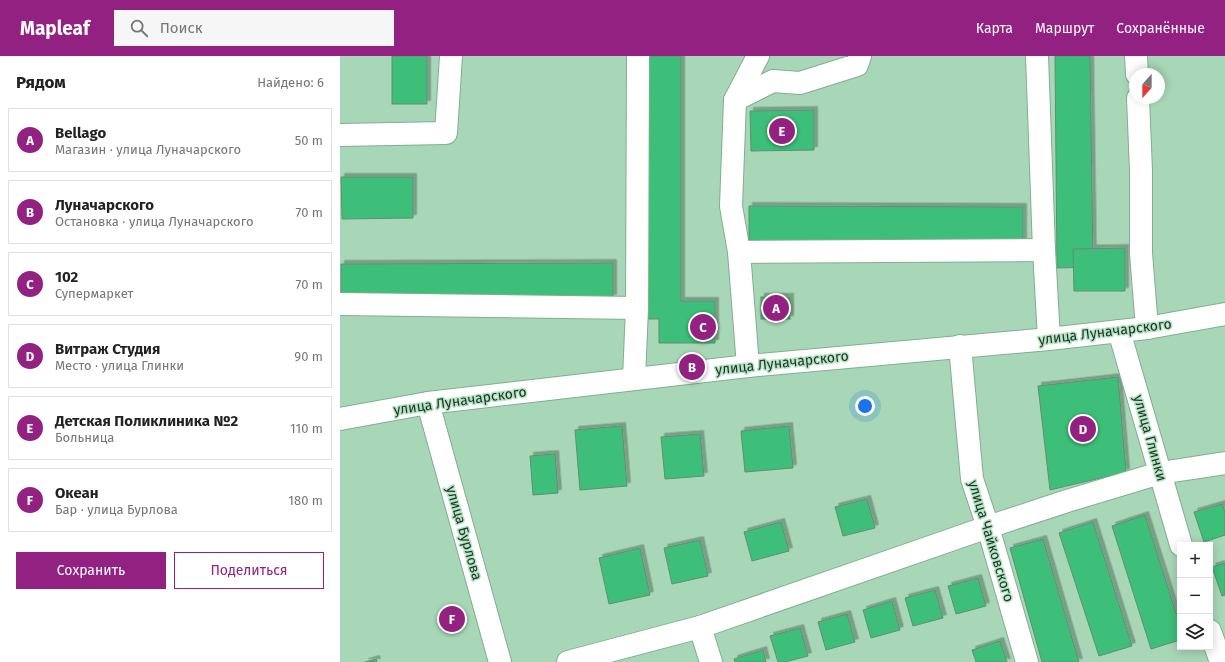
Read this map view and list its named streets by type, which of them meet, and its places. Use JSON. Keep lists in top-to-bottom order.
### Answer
{
  "streets": {
    "street": [
      "улица Луначарского",
      "улица Глинки",
      "улица Бурлова",
      "улица Чайковского"
    ]
  },
  "crossings": [
    ["улица Луначарского", "улица Глинки"],
    ["улица Луначарского", "улица Бурлова"],
    ["улица Луначарского", "улица Чайковского"]
  ],
  "north": "bottom",
  "page": {
    "header": "Mapleaf",
    "search": "Поиск",
    "nav": ["Карта", "Маршрут", "Сохранённые"],
    "heading": ["Рядом", "Найдено: 6"],
    "list": [
      {
        "mark": "A",
        "name": "Bellago",
        "note": "Магазин · улица Луначарского",
        "value": "50 m"
      },
      {
        "mark": "B",
        "name": "Луначарского",
        "note": "Остановка · улица Луначарского",
        "value": "70 m"
      },
      {
        "mark": "C",
        "name": "102",
        "note": "Супермаркет",
        "value": "70 m"
      },
      {
        "mark": "D",
        "name": "Витраж Студия",
        "note": "Место · улица Глинки",
        "value": "90 m"
      },
      {
        "mark": "E",
        "name": "Детская Поликлиника №2",
        "note": "Больница",
        "value": "110 m"
      },
      {
        "mark": "F",
        "name": "Океан",
        "note": "Бар · улица Бурлова",
        "value": "180 m"
      }
    ],
    "pins": [
      "E",
      "A",
      "C",
      "B",
      "D",
      "F"
    ],
    "buttons": ["Сохранить", "Поделиться"],
    "map_buttons": ["+", "−"]
  }
}
